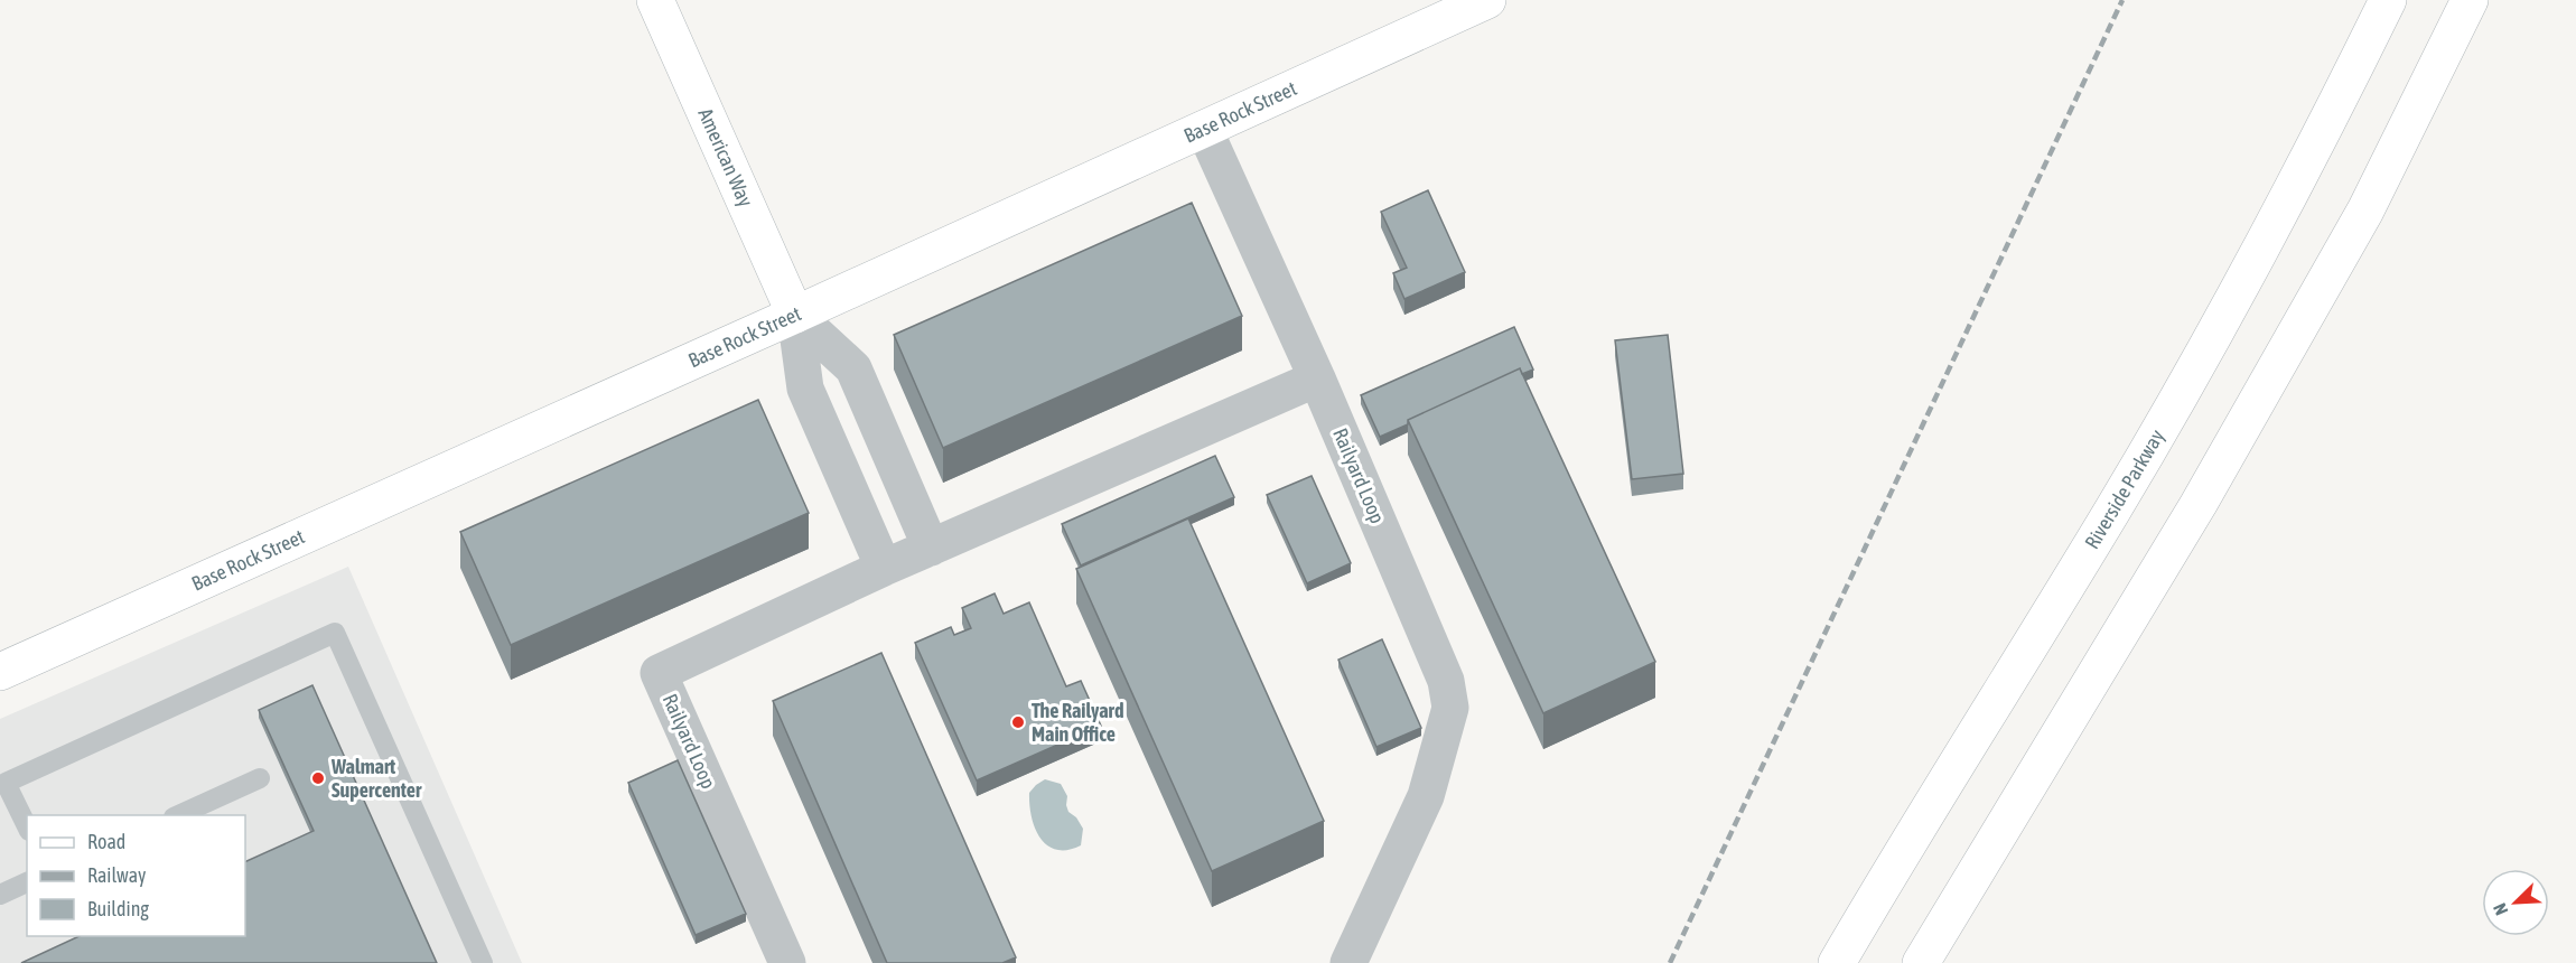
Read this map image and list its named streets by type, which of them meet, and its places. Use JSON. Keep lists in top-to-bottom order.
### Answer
{
  "streets": {
    "main road": ["Base Rock Street", "American Way", "Riverside Parkway"],
    "street": ["Railyard Loop"]
  },
  "crossings": [
    ["Base Rock Street", "American Way"]
  ],
  "places": ["The Railyard Main Office", "Walmart Supercenter"],
  "legend": ["Road", "Railway", "Building"],
  "north": "bottom left"
}
